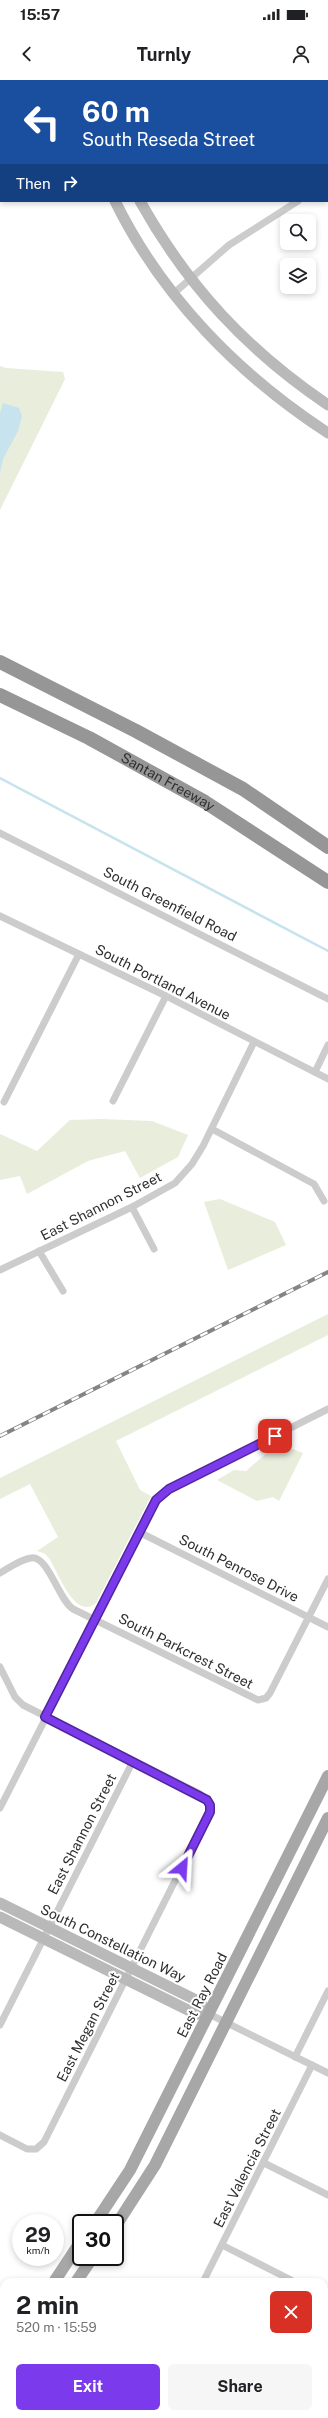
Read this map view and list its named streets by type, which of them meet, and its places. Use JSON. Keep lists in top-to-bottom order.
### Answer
{
  "streets": {
    "highway": ["Santan Freeway"],
    "main road": ["South Constellation Way", "East Ray Road"],
    "street": [
      "South Greenfield Road",
      "South Portland Avenue",
      "East Shannon Street",
      "South Penrose Drive",
      "South Parkcrest Street",
      "East Megan Street",
      "East Valencia Street"
    ]
  },
  "crossings": [
    ["South Portland Avenue", "East Shannon Street"],
    ["East Shannon Street", "South Constellation Way"],
    ["East Shannon Street", "East Megan Street"],
    ["South Penrose Drive", "South Parkcrest Street"],
    ["South Constellation Way", "East Ray Road"],
    ["South Constellation Way", "East Megan Street"]
  ],
  "page": {
    "status": "15:57",
    "header": "Turnly",
    "turn": ["60 m", "South Reseda Street"],
    "then": "Then",
    "speed": "29 km/h",
    "limit": "30",
    "heading": ["2 min", "520 m · 15:59"],
    "buttons": ["Exit", "Share"]
  }
}
